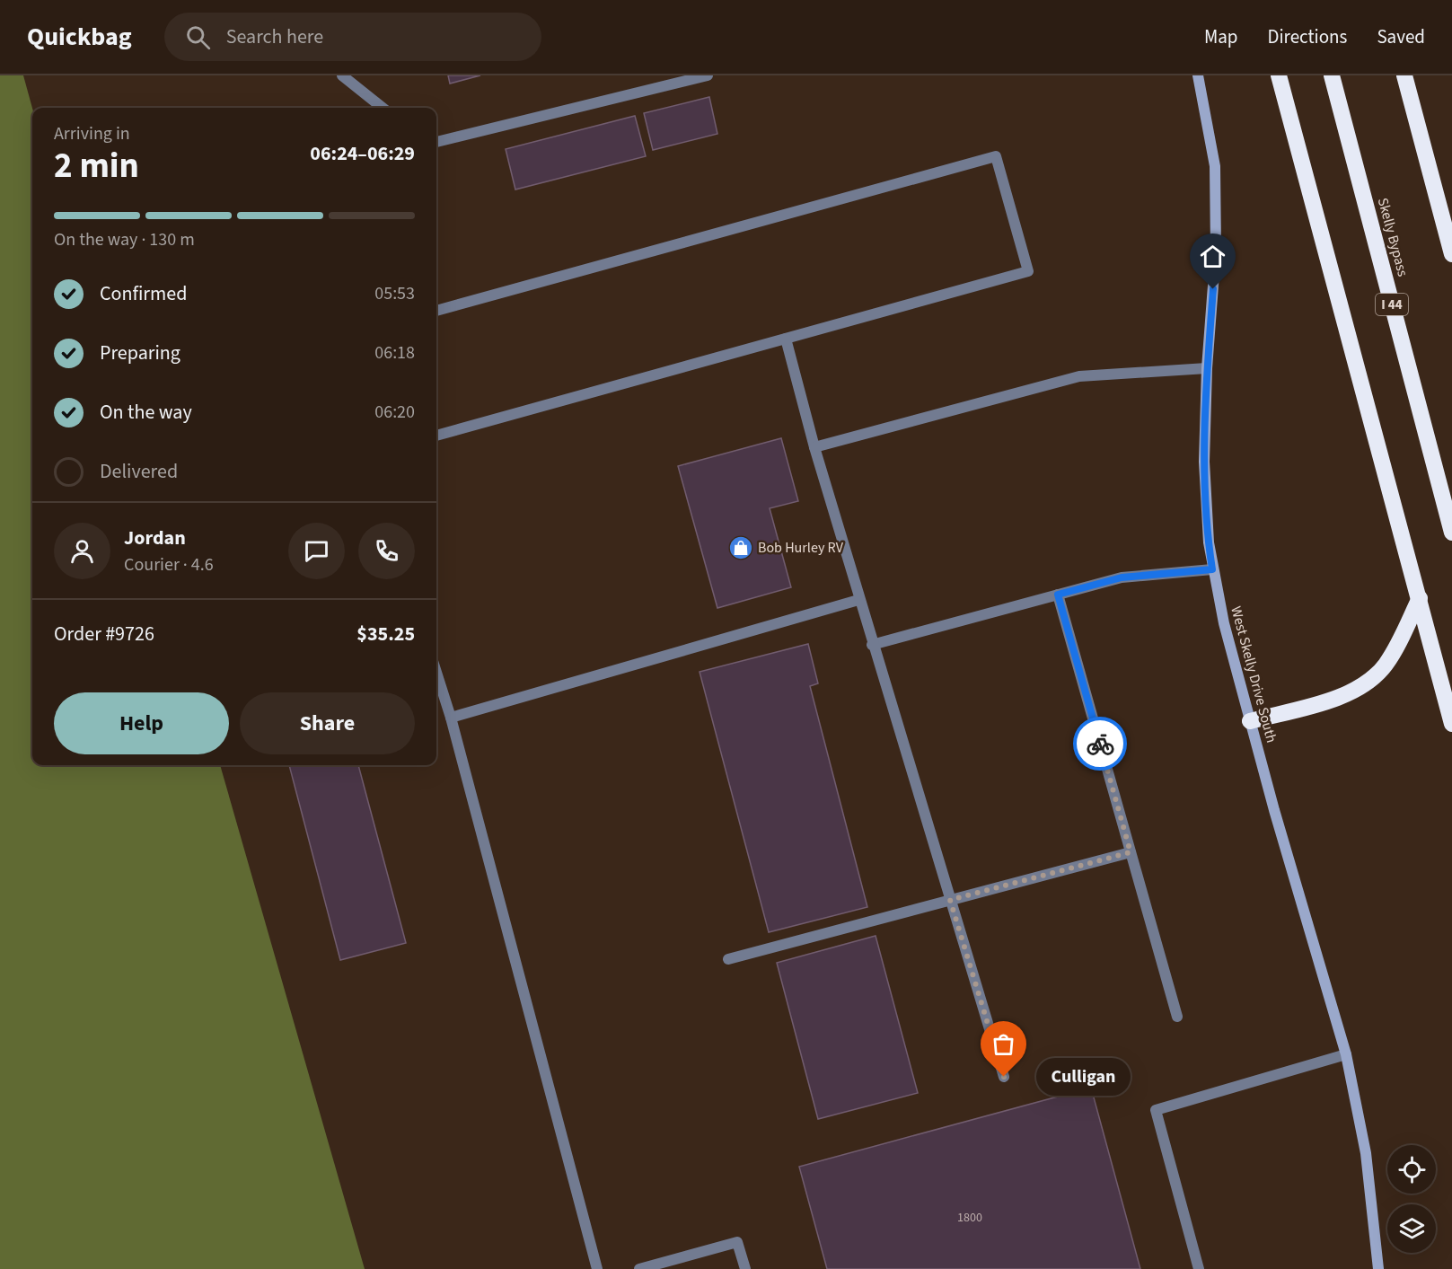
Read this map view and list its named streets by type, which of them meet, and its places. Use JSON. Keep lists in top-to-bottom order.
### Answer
{
  "streets": {
    "highway": ["Skelly Bypass", "I 44"],
    "street": ["West Skelly Drive South"]
  },
  "places": {
    "shop": ["Bob Hurley RV"],
    "other": ["Culligan"]
  },
  "house_numbers": ["1800"],
  "page": {
    "header": "Quickbag",
    "search": "Search here",
    "nav": ["Map", "Directions", "Saved"],
    "heading": ["2 min", "Arriving in", "06:24–06:29"],
    "panel": [
      "Jordan",
      "Courier · 4.6",
      "Order #9726",
      "$35.25"
    ],
    "bar": "On the way · 130 m",
    "list": [
      ["Confirmed", "05:53"],
      ["Preparing", "06:18"],
      ["On the way", "06:20"],
      "Delivered"
    ],
    "buttons": ["Help", "Share"],
    "bubble": "Culligan"
  }
}
